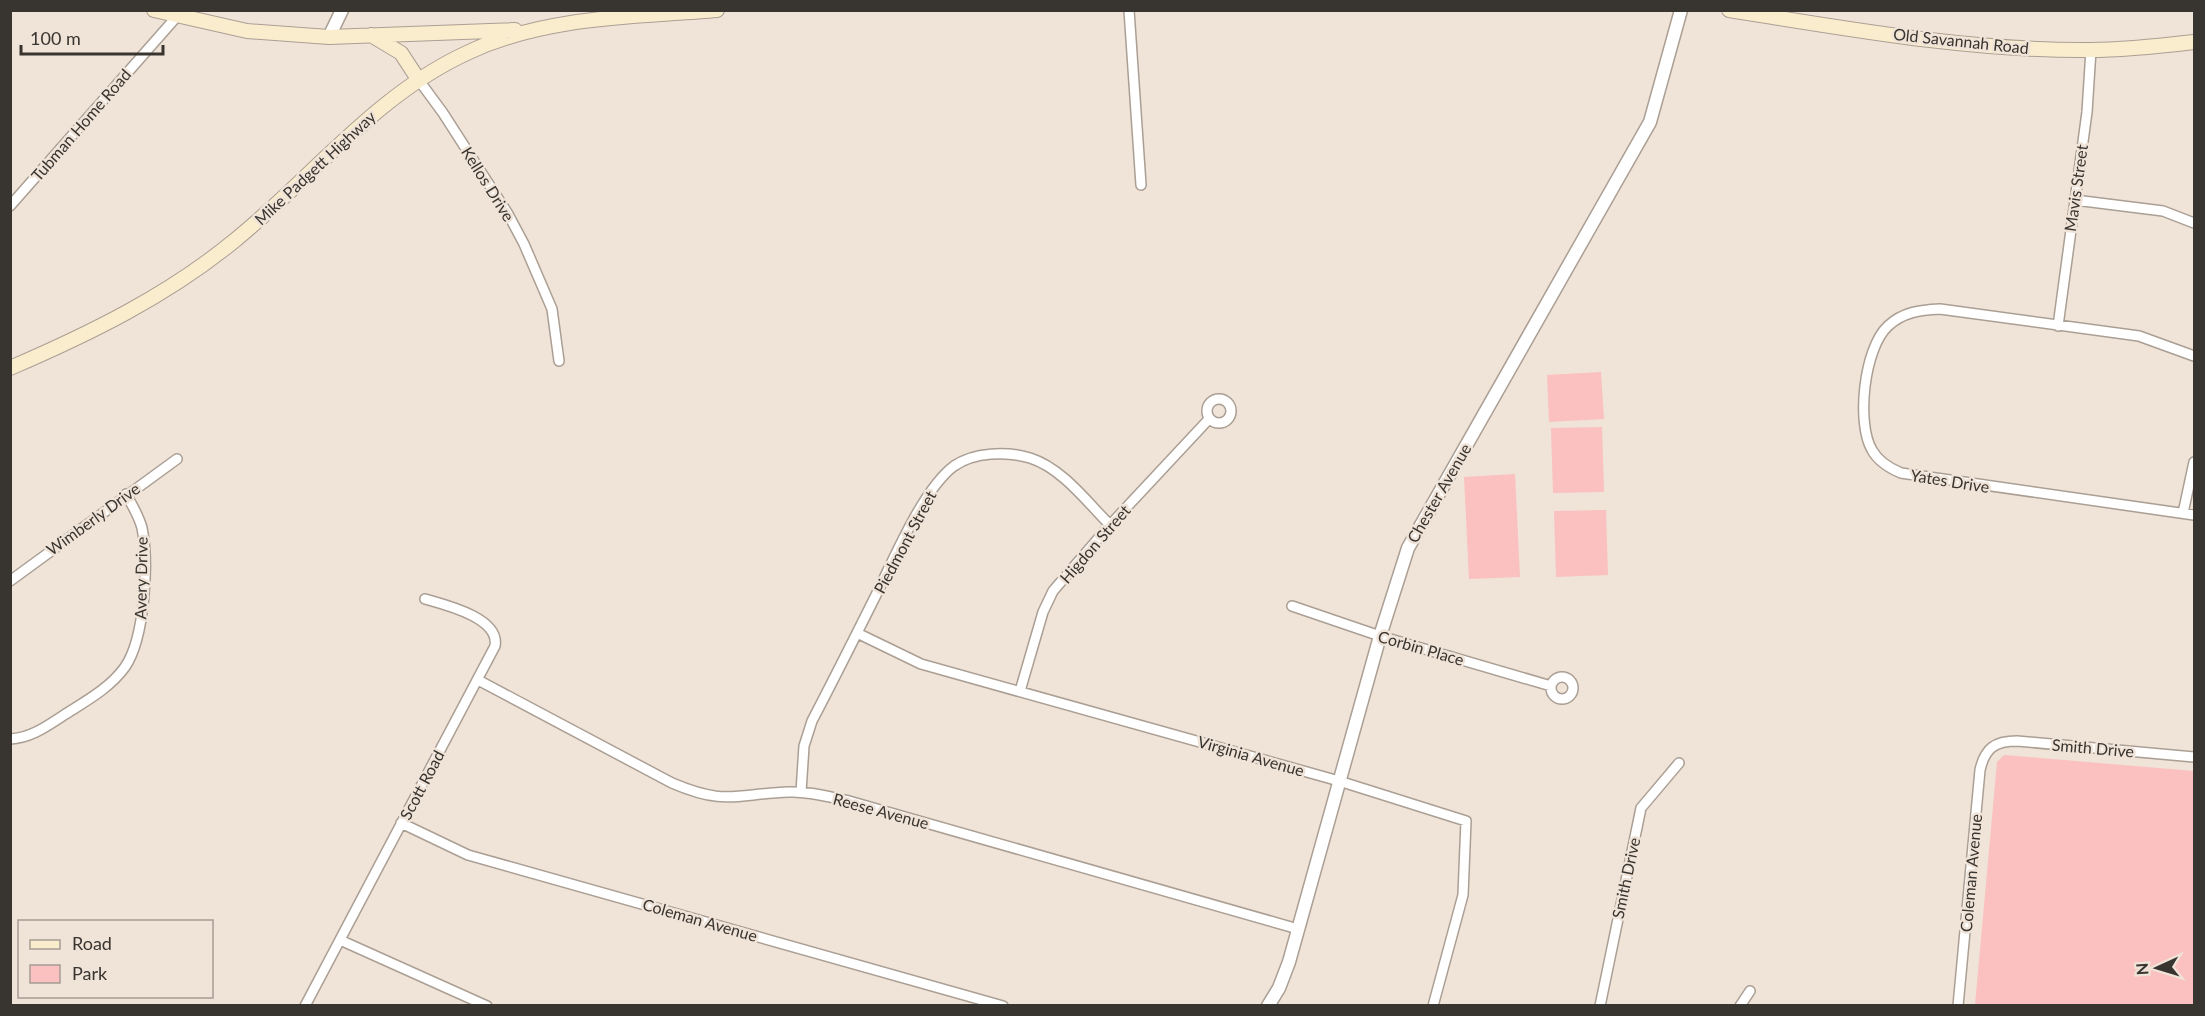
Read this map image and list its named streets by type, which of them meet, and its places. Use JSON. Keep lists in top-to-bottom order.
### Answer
{
  "streets": {
    "main road": ["Old Savannah Road", "Mike Padgett Highway", "Kellos Drive"],
    "street": [
      "Tubman Home Road",
      "Mavis Street",
      "Yates Drive",
      "Chester Avenue",
      "Wimberly Drive",
      "Piedmont Street",
      "Higdon Street",
      "Avery Drive",
      "Corbin Place",
      "Smith Drive",
      "Virginia Avenue",
      "Scott Road",
      "Reese Avenue",
      "Coleman Avenue"
    ]
  },
  "crossings": [
    ["Old Savannah Road", "Mavis Street"],
    ["Mike Padgett Highway", "Kellos Drive"],
    ["Mavis Street", "Yates Drive"],
    ["Chester Avenue", "Corbin Place"],
    ["Chester Avenue", "Virginia Avenue"],
    ["Chester Avenue", "Reese Avenue"],
    ["Wimberly Drive", "Avery Drive"],
    ["Piedmont Street", "Higdon Street"],
    ["Piedmont Street", "Virginia Avenue"],
    ["Piedmont Street", "Reese Avenue"],
    ["Higdon Street", "Virginia Avenue"],
    ["Smith Drive", "Coleman Avenue"],
    ["Scott Road", "Reese Avenue"],
    ["Scott Road", "Coleman Avenue"]
  ],
  "legend": ["Road", "Park"],
  "scale_bar": "100 m",
  "north": "left"
}
